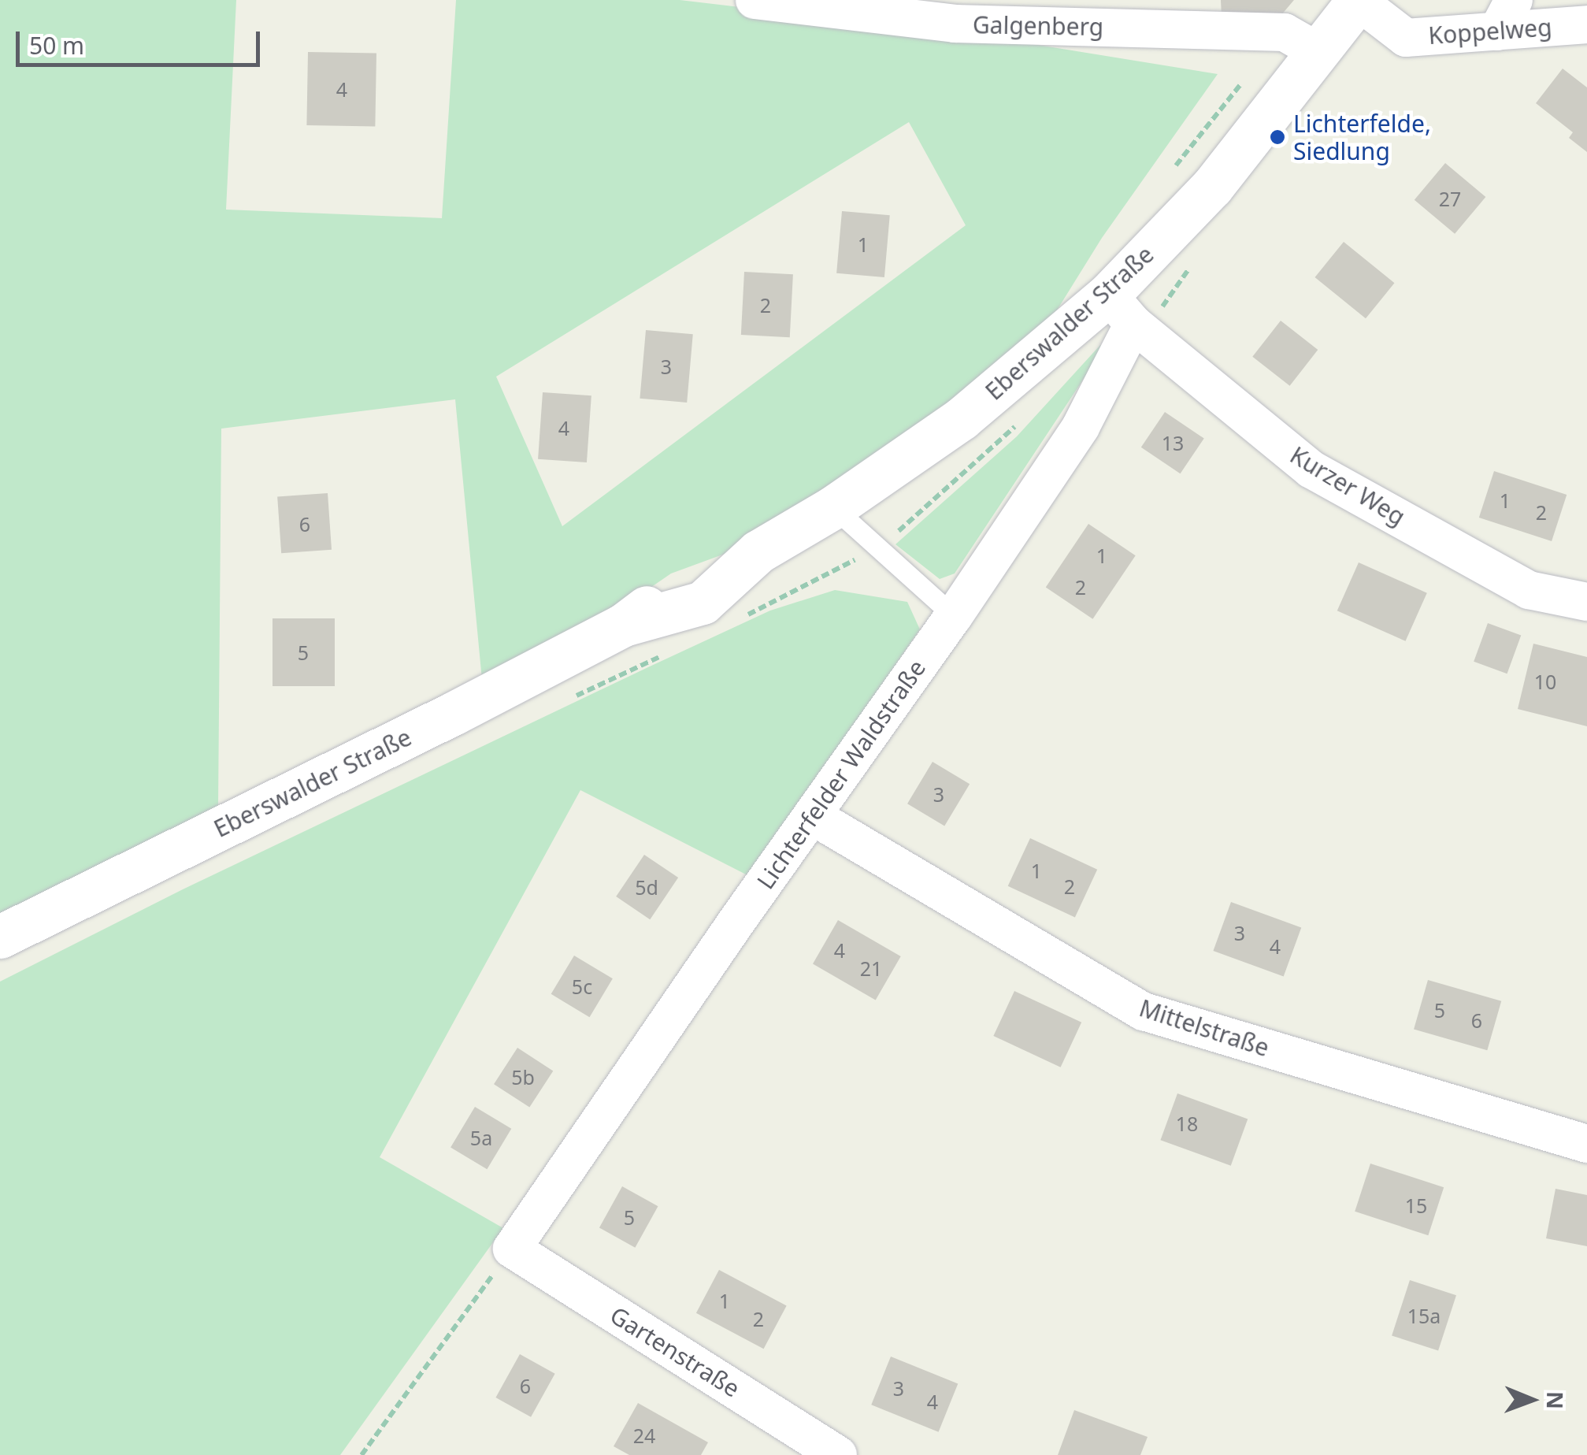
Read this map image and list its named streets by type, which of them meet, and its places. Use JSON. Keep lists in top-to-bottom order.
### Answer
{
  "streets": {
    "main road": ["Eberswalder Straße"],
    "street": [
      "Galgenberg",
      "Koppelweg",
      "Kurzer Weg",
      "Lichterfelder Waldstraße",
      "Mittelstraße",
      "Gartenstraße"
    ]
  },
  "crossings": [
    ["Galgenberg", "Eberswalder Straße"],
    ["Koppelweg", "Eberswalder Straße"],
    ["Eberswalder Straße", "Kurzer Weg"],
    ["Eberswalder Straße", "Lichterfelder Waldstraße"],
    ["Kurzer Weg", "Lichterfelder Waldstraße"],
    ["Lichterfelder Waldstraße", "Mittelstraße"],
    ["Lichterfelder Waldstraße", "Gartenstraße"]
  ],
  "places": ["Lichterfelde, Siedlung"],
  "house_numbers": [
    "4",
    "27",
    "1",
    "2",
    "3",
    "4",
    "13",
    "1",
    "2",
    "6",
    "1",
    "2",
    "5",
    "10",
    "3",
    "1",
    "2",
    "5d",
    "3",
    "4",
    "4",
    "21",
    "5c",
    "5",
    "6",
    "5b",
    "18",
    "5a",
    "15",
    "5",
    "1",
    "15a",
    "2",
    "6",
    "3",
    "4",
    "24"
  ],
  "scale_bar": "50 m",
  "north": "right"
}
